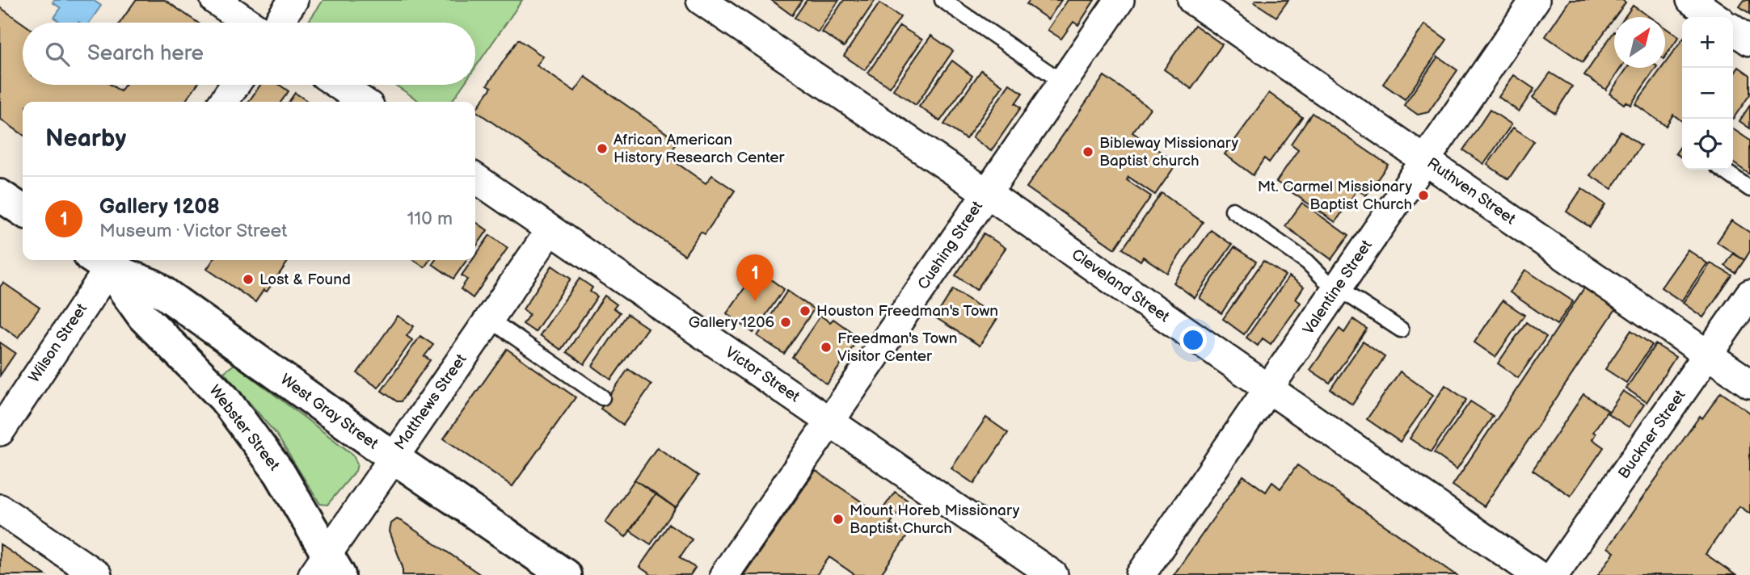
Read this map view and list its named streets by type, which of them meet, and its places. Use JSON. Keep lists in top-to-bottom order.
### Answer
{
  "streets": {
    "main road": ["West Gray Street", "Webster Street"],
    "street": [
      "Ruthven Street",
      "Cushing Street",
      "Cleveland Street",
      "Valentine Street",
      "Wilson Street",
      "Victor Street",
      "Matthews Street",
      "Buckner Street"
    ]
  },
  "crossings": [
    ["Ruthven Street", "Valentine Street"],
    ["Ruthven Street", "Buckner Street"],
    ["Cushing Street", "Cleveland Street"],
    ["Cushing Street", "Victor Street"],
    ["Cleveland Street", "Valentine Street"],
    ["Wilson Street", "West Gray Street"],
    ["Wilson Street", "Webster Street"],
    ["Victor Street", "Matthews Street"],
    ["Matthews Street", "West Gray Street"],
    ["Matthews Street", "Webster Street"],
    ["West Gray Street", "Webster Street"]
  ],
  "places": [
    "African American History Research Center",
    "Bibleway Missionary Baptist church",
    "Mt. Carmel Missionary Baptist Church",
    "Lost & Found",
    "Houston Freedman's Town",
    "Gallery 1206",
    "Freedman's Town Visitor Center",
    "Mount Horeb Missionary Baptist Church"
  ],
  "north": "top right",
  "page": {
    "map_buttons": ["+", "−"],
    "search": "Search here",
    "heading": "Nearby",
    "list": [
      {
        "mark": "1",
        "name": "Gallery 1208",
        "note": "Museum · Victor Street",
        "value": "110 m"
      }
    ],
    "pins": "1"
  }
}
